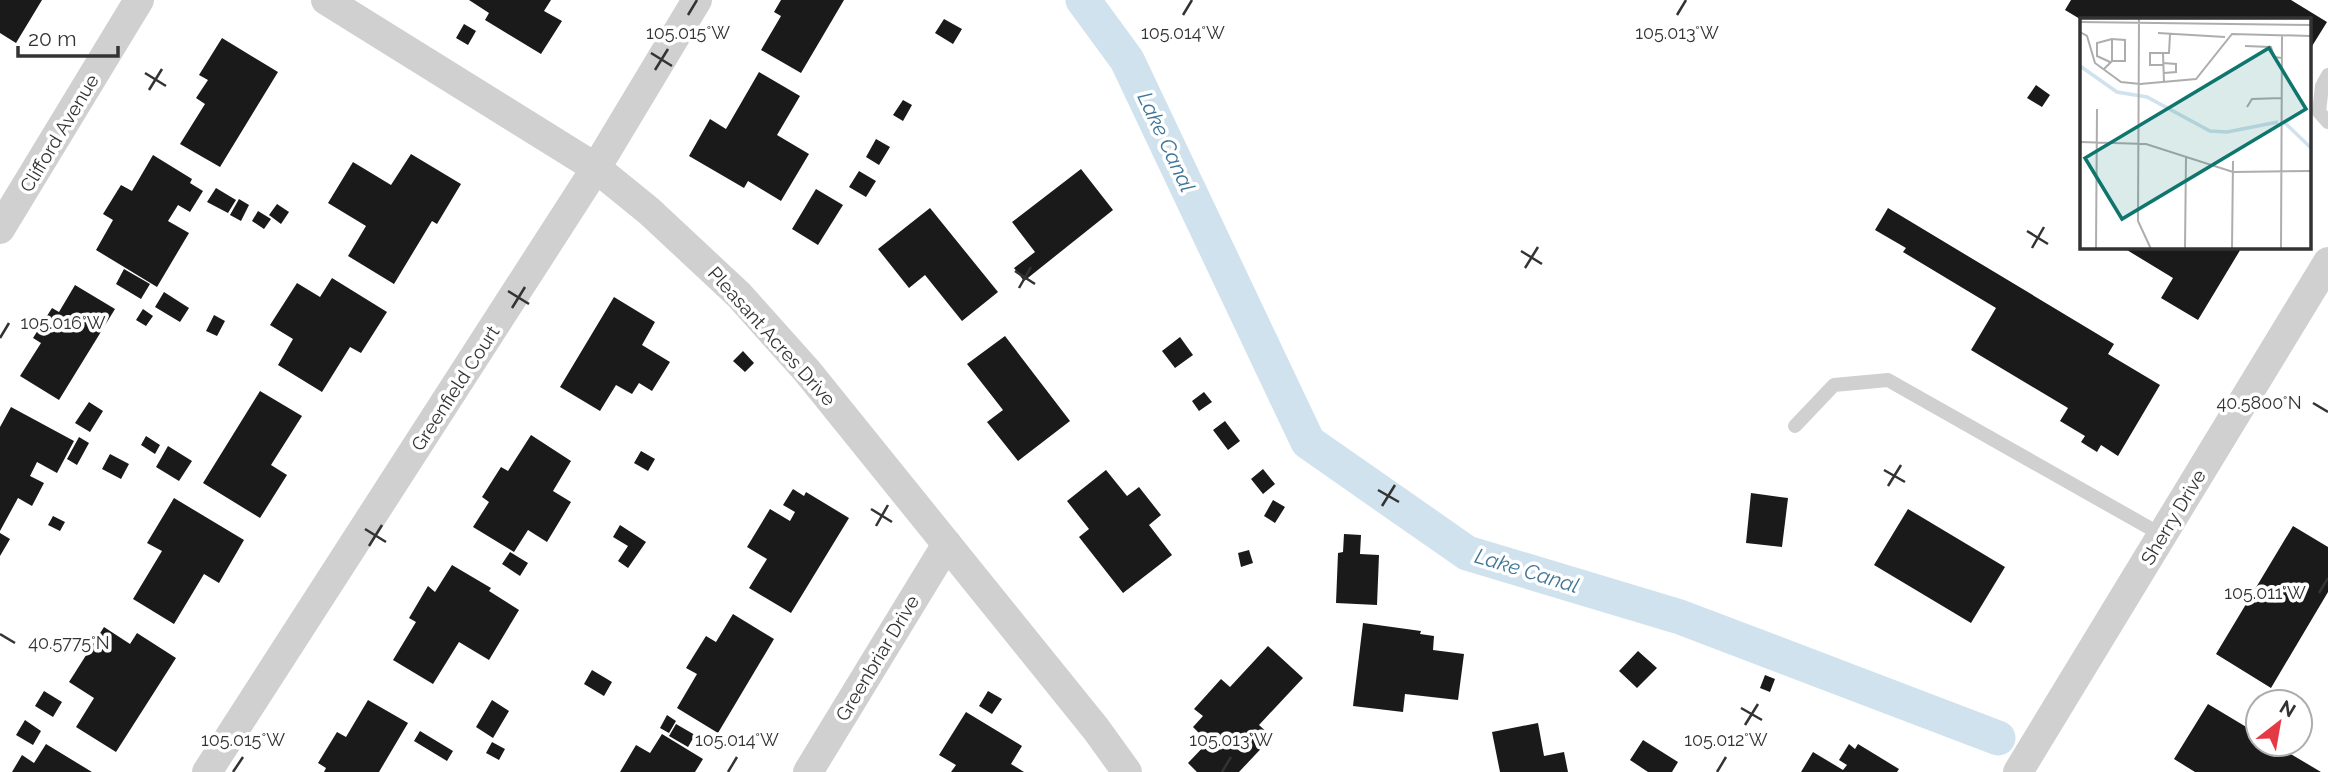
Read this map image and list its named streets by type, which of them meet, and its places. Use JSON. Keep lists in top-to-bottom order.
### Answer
{
  "streets": {
    "street": [
      "Clifford Avenue",
      "Pleasant Acres Drive",
      "Greenfield Court",
      "Sherry Drive",
      "Greenbriar Drive"
    ]
  },
  "crossings": [
    ["Pleasant Acres Drive", "Greenfield Court"],
    ["Pleasant Acres Drive", "Greenbriar Drive"]
  ],
  "water": ["Lake Canal"],
  "scale_bar": "20 m",
  "north": "top right",
  "coordinates": [
    "105.015°W",
    "105.014°W",
    "105.013°W",
    "105.016°W",
    "40.5800°N",
    "105.011°W",
    "40.5775°N",
    "105.012°W"
  ]
}
